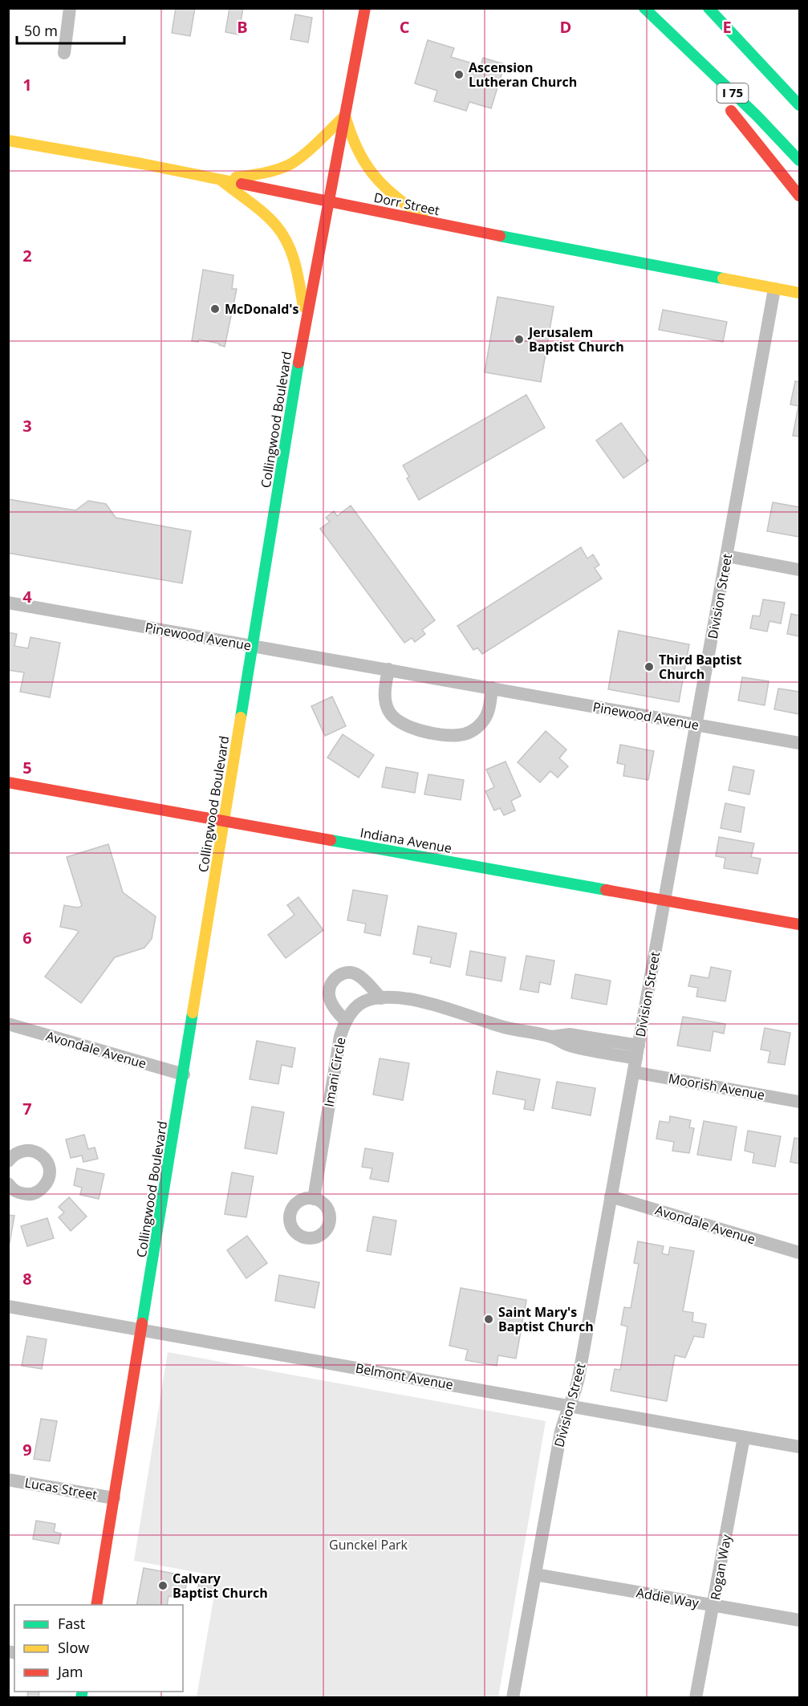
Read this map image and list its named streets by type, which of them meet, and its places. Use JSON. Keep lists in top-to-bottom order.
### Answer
{
  "streets": {
    "main road": [
      "I 75",
      "Dorr Street",
      "Collingwood Boulevard",
      "Indiana Avenue"
    ],
    "street": [
      "Division Street",
      "Pinewood Avenue",
      "Avondale Avenue",
      "Imani Circle",
      "Moorish Avenue",
      "Belmont Avenue",
      "Lucas Street",
      "Rogan Way",
      "Addie Way"
    ]
  },
  "crossings": [
    ["Dorr Street", "Collingwood Boulevard"],
    ["Dorr Street", "Division Street"],
    ["Collingwood Boulevard", "Pinewood Avenue"],
    ["Collingwood Boulevard", "Indiana Avenue"],
    ["Collingwood Boulevard", "Avondale Avenue"],
    ["Collingwood Boulevard", "Belmont Avenue"],
    ["Collingwood Boulevard", "Lucas Street"],
    ["Division Street", "Pinewood Avenue"],
    ["Division Street", "Indiana Avenue"],
    ["Division Street", "Avondale Avenue"],
    ["Division Street", "Imani Circle"],
    ["Division Street", "Moorish Avenue"],
    ["Division Street", "Belmont Avenue"],
    ["Division Street", "Addie Way"],
    ["Belmont Avenue", "Rogan Way"],
    ["Rogan Way", "Addie Way"]
  ],
  "parks": ["Gunckel Park"],
  "places": [
    "Ascension Lutheran Church",
    "McDonald's",
    "Jerusalem Baptist Church",
    "Third Baptist Church",
    "Saint Mary's Baptist Church",
    "Calvary Baptist Church"
  ],
  "legend": ["Fast", "Slow", "Jam"],
  "scale_bar": "50 m",
  "grid": {
    "columns": [
      "B",
      "C",
      "D",
      "E"
    ],
    "rows": [
      "1",
      "2",
      "3",
      "4",
      "5",
      "6",
      "7",
      "8",
      "9"
    ]
  }
}
